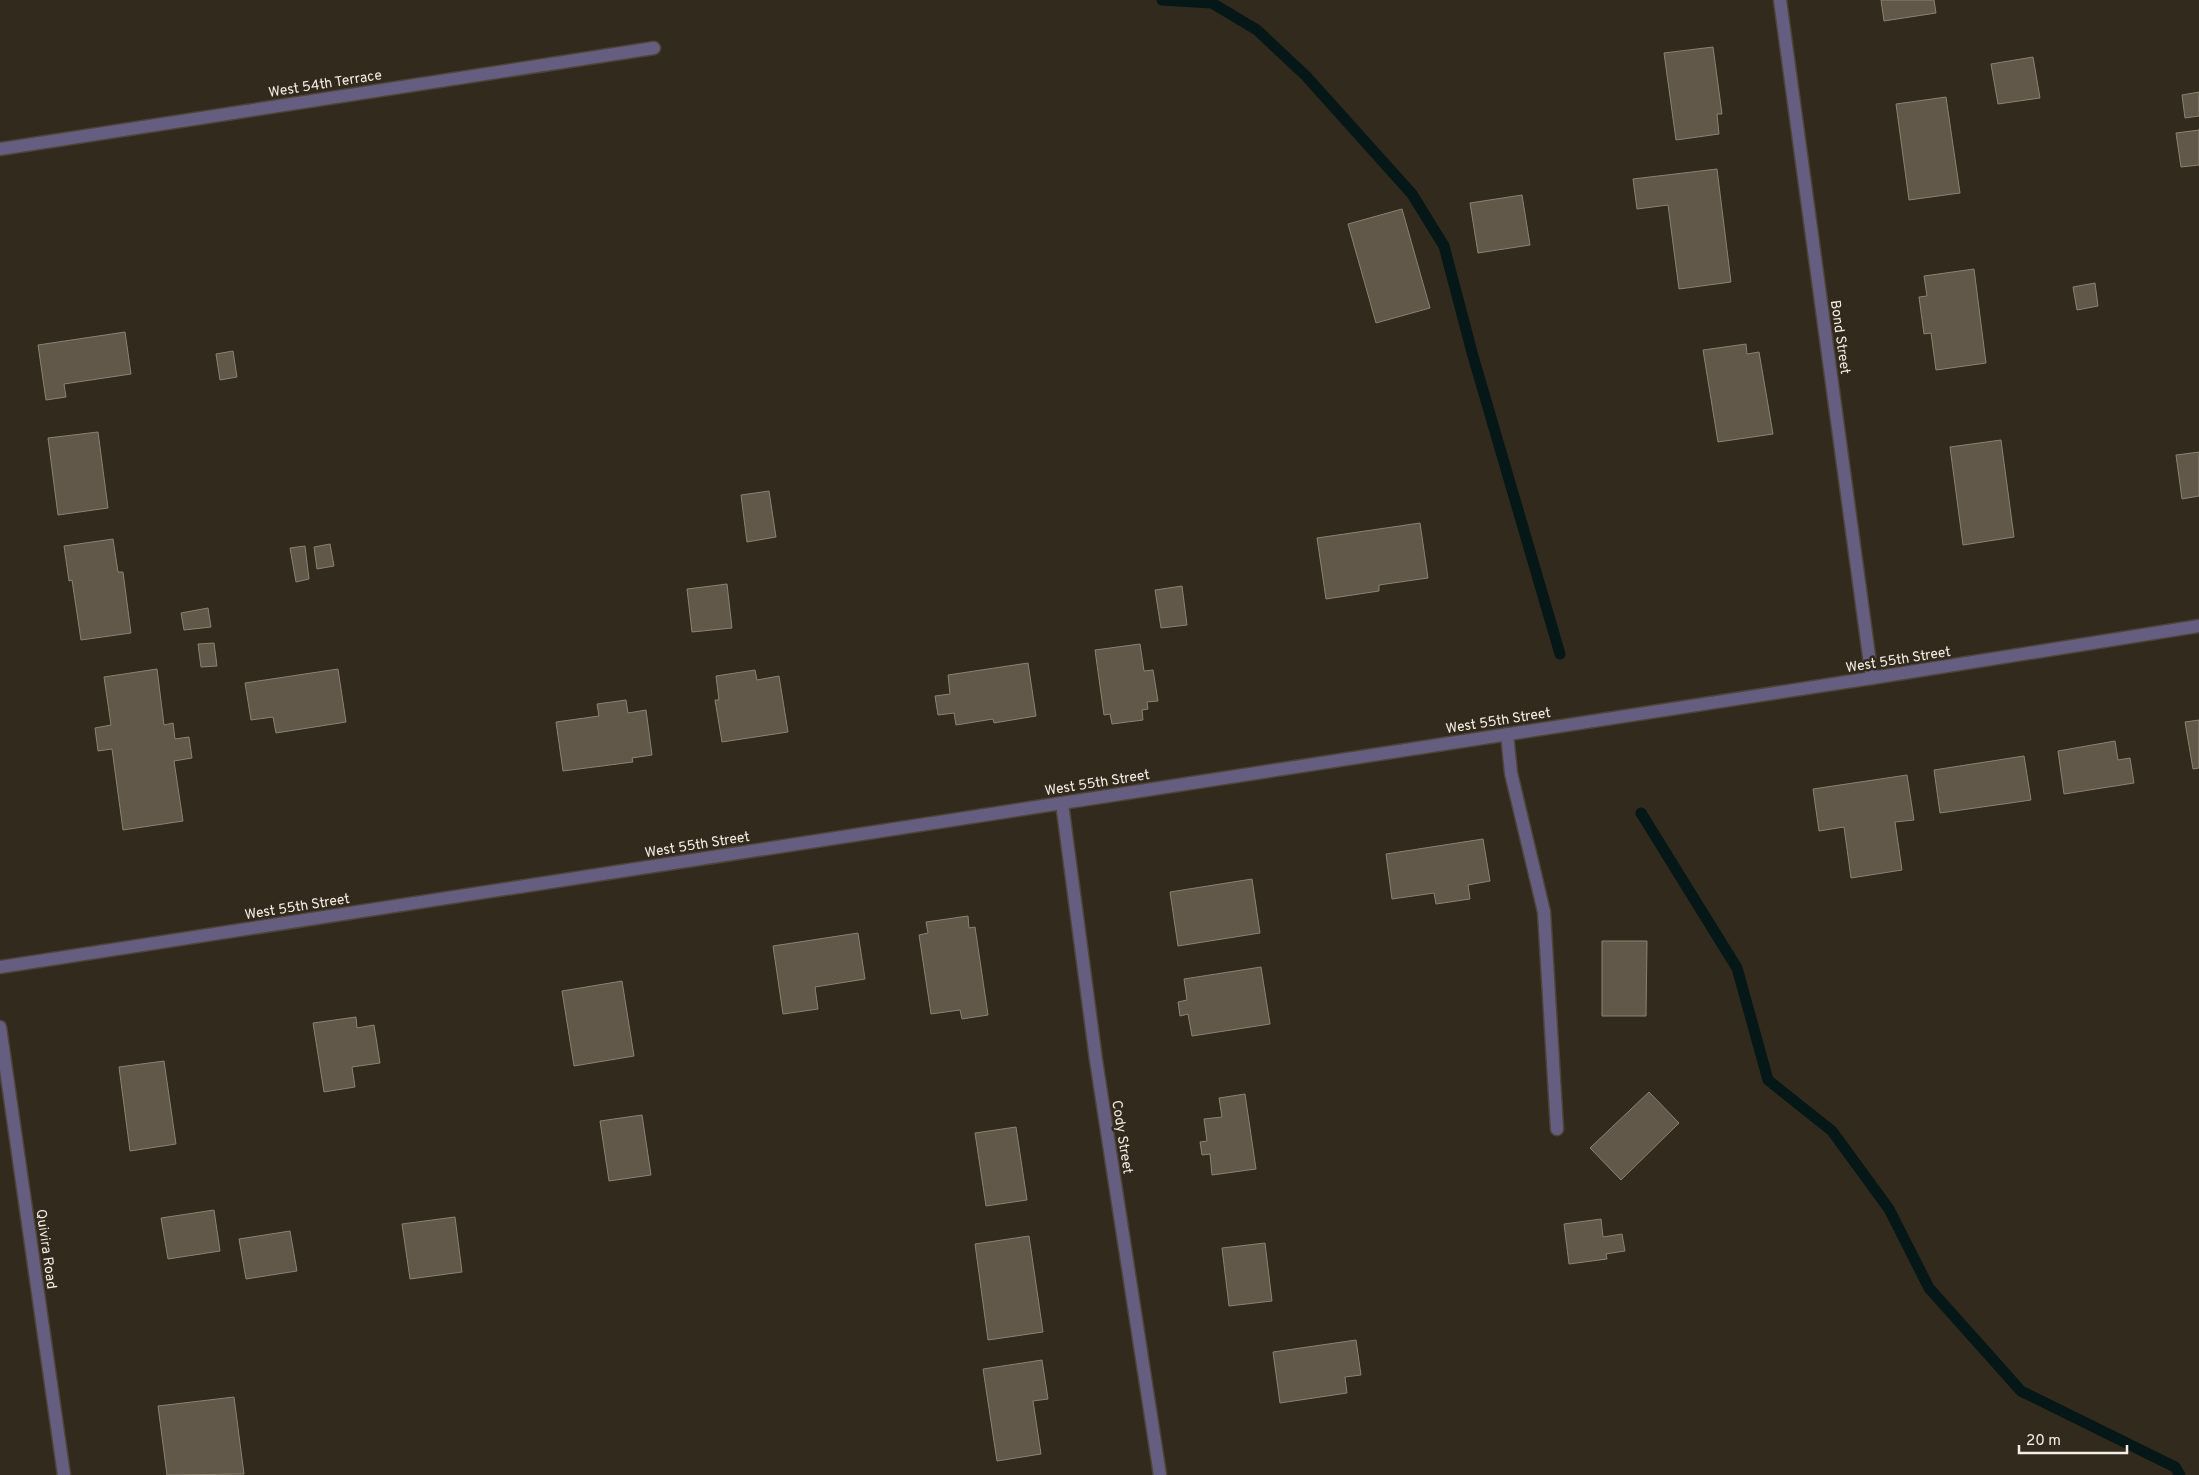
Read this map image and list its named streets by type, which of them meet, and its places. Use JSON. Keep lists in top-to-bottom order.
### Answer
{
  "streets": {
    "street": [
      "West 54th Terrace",
      "Bond Street",
      "West 55th Street",
      "Cody Street",
      "Quivira Road"
    ]
  },
  "crossings": [
    ["Bond Street", "West 55th Street"],
    ["West 55th Street", "Cody Street"]
  ],
  "scale_bar": "20 m"
}
